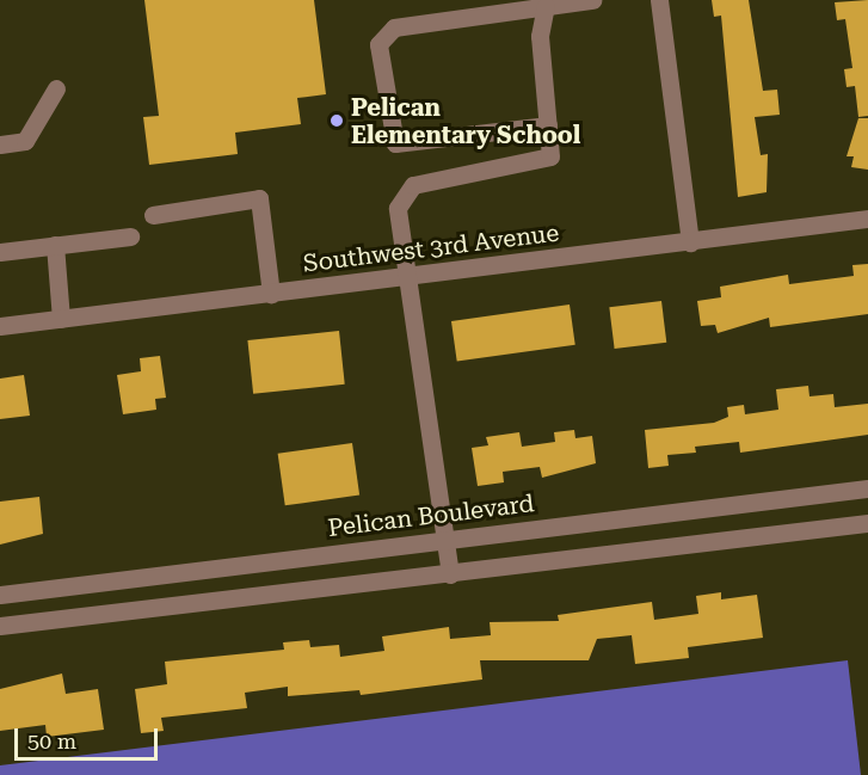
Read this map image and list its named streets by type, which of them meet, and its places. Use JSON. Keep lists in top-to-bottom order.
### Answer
{
  "streets": {
    "street": ["Southwest 3rd Avenue", "Pelican Boulevard"]
  },
  "places": ["Pelican Elementary School"],
  "scale_bar": "50 m"
}
